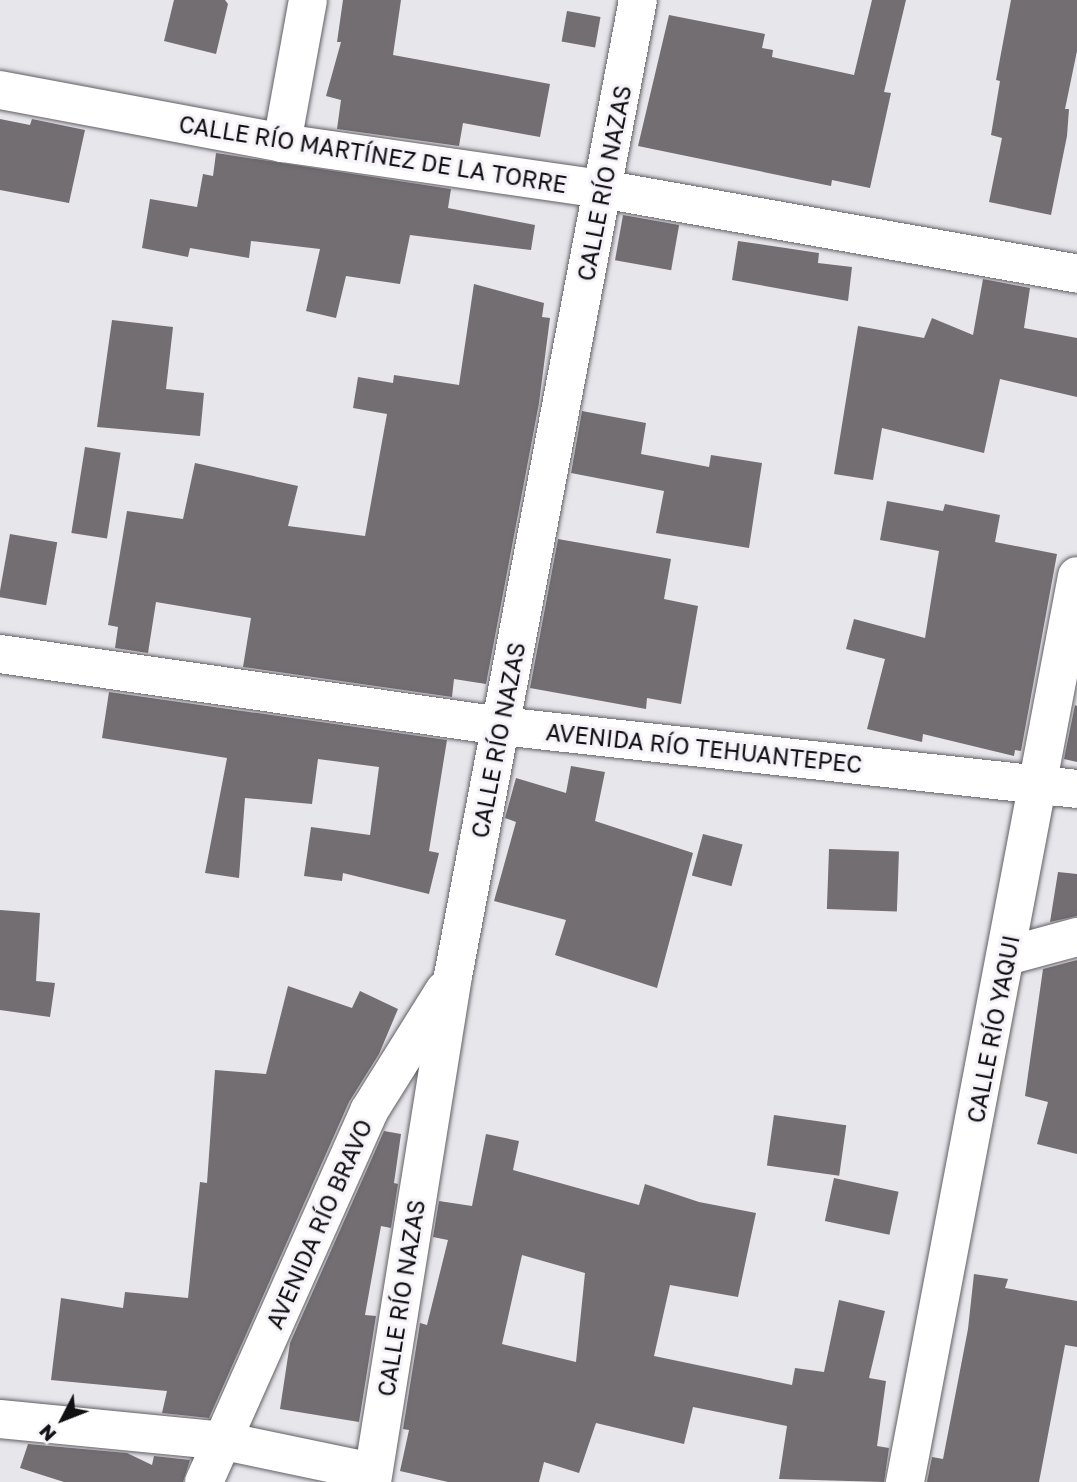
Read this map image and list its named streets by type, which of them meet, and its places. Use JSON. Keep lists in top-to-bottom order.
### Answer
{
  "streets": {
    "street": [
      "CALLE RÍO MARTÍNEZ DE LA TORRE",
      "CALLE RÍO NAZAS",
      "AVENIDA RÍO TEHUANTEPEC",
      "CALLE RÍO YAQUI",
      "AVENIDA RÍO BRAVO"
    ]
  },
  "crossings": [
    ["CALLE RÍO MARTÍNEZ DE LA TORRE", "CALLE RÍO NAZAS"],
    ["CALLE RÍO NAZAS", "AVENIDA RÍO TEHUANTEPEC"],
    ["CALLE RÍO NAZAS", "AVENIDA RÍO BRAVO"],
    ["AVENIDA RÍO TEHUANTEPEC", "CALLE RÍO YAQUI"]
  ],
  "north": "bottom left"
}
